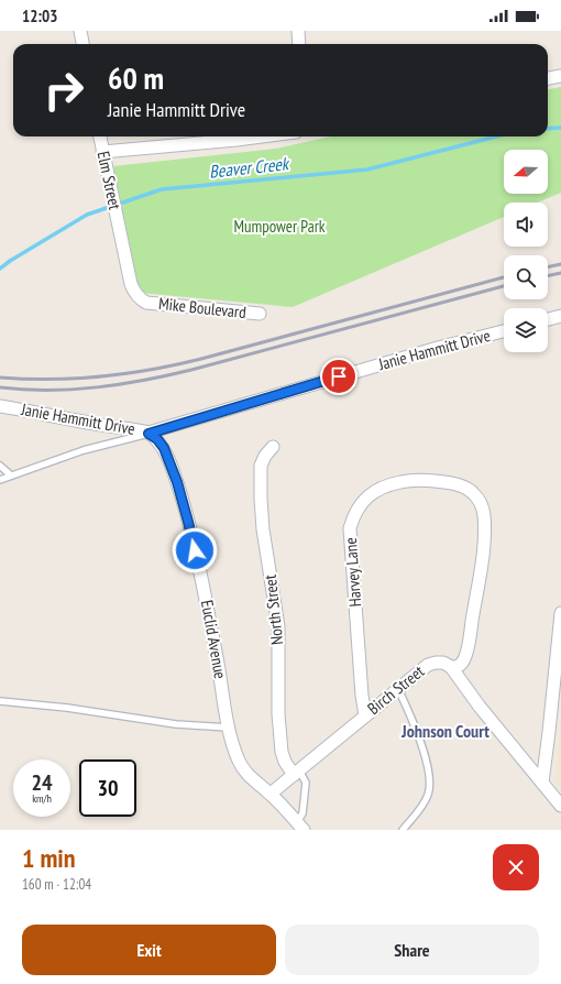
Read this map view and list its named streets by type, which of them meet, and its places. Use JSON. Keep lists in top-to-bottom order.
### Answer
{
  "streets": {
    "street": [
      "Elm Street",
      "Mike Boulevard",
      "Janie Hammitt Drive",
      "Harvey Lane",
      "North Street",
      "Euclid Avenue",
      "Birch Street"
    ]
  },
  "crossings": [
    ["Elm Street", "Mike Boulevard"],
    ["Janie Hammitt Drive", "Euclid Avenue"],
    ["Harvey Lane", "Birch Street"],
    ["North Street", "Birch Street"],
    ["Euclid Avenue", "Birch Street"]
  ],
  "districts": ["Johnson Court"],
  "water": ["Beaver Creek"],
  "parks": ["Mumpower Park"],
  "north": "left",
  "page": {
    "status": "12:03",
    "turn": ["60 m", "Janie Hammitt Drive"],
    "speed": "24 km/h",
    "limit": "30",
    "heading": ["1 min", "160 m · 12:04"],
    "buttons": ["Exit", "Share"]
  }
}
